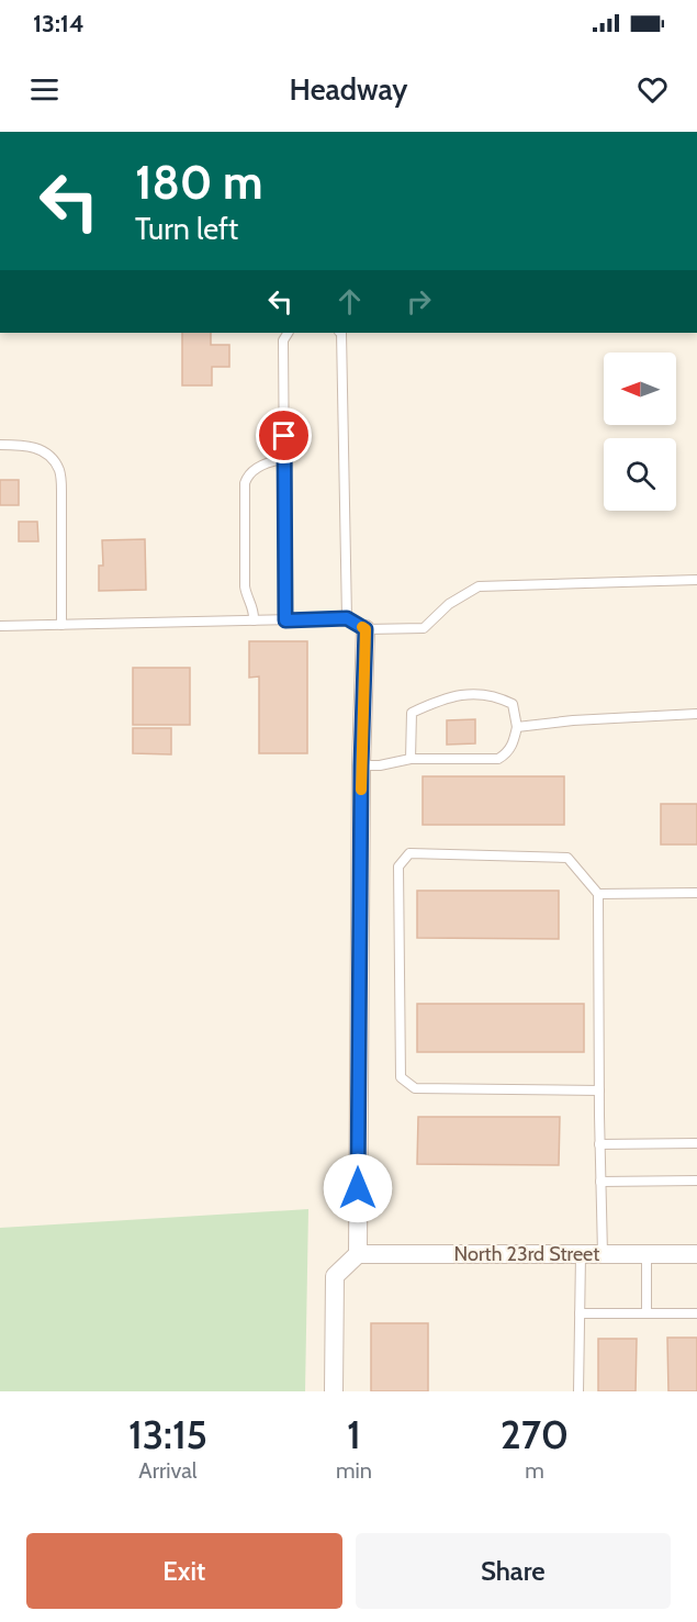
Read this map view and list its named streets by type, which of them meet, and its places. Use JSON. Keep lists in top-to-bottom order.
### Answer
{
  "streets": {
    "street": ["North 23rd Street"]
  },
  "north": "left",
  "page": {
    "status": "13:14",
    "header": "Headway",
    "turn": ["180 m", "Turn left"],
    "eta": [
      "13:15",
      "Arrival",
      "1",
      "min",
      "270",
      "m"
    ],
    "buttons": ["Exit", "Share"]
  }
}
